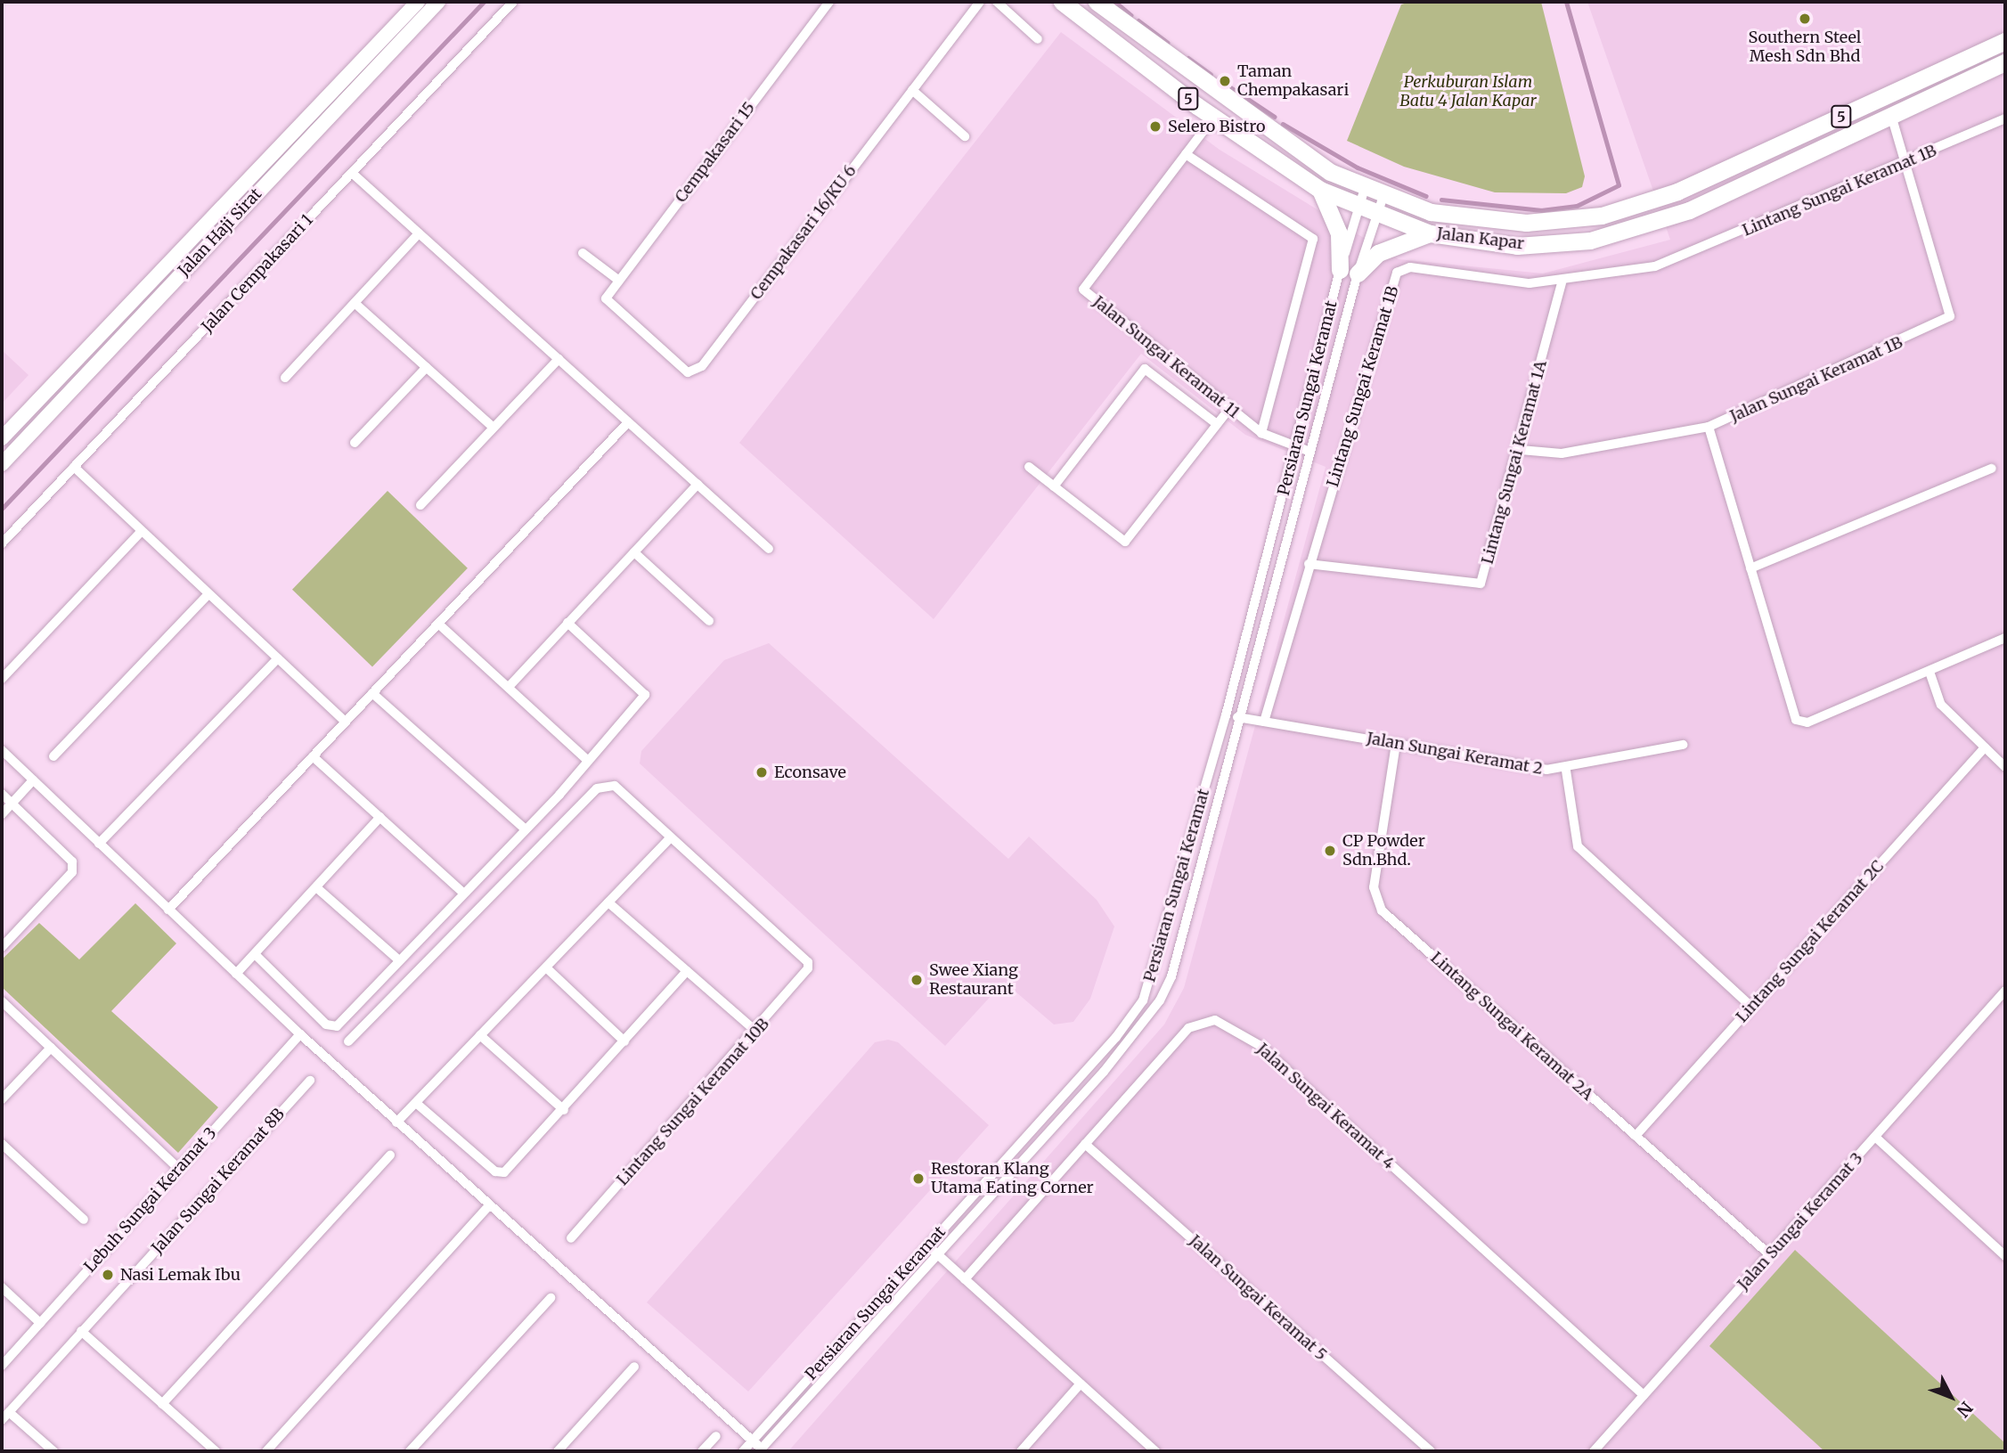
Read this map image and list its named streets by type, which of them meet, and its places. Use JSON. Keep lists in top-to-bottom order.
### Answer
{
  "streets": {
    "highway": ["5", "Jalan Kapar"],
    "main road": ["Jalan Haji Sirat"],
    "street": [
      "Cempakasari 15",
      "Lintang Sungai Keramat 1B",
      "Cempakasari 16/KU 6",
      "Jalan Cempakasari 1",
      "Jalan Sungai Keramat 11",
      "Jalan Sungai Keramat 1B",
      "Persiaran Sungai Keramat",
      "Lintang Sungai Keramat 1A",
      "Jalan Sungai Keramat 2",
      "Lintang Sungai Keramat 2C",
      "Lintang Sungai Keramat 2A",
      "Lintang Sungai Keramat 10B",
      "Jalan Sungai Keramat 4",
      "Jalan Sungai Keramat 8B",
      "Lebuh Sungai Keramat 3",
      "Jalan Sungai Keramat 3",
      "Jalan Sungai Keramat 5"
    ]
  },
  "crossings": [
    ["Cempakasari 15", "Cempakasari 16/KU 6"],
    ["Lintang Sungai Keramat 1B", "Jalan Sungai Keramat 1B"],
    ["Lintang Sungai Keramat 1B", "Lintang Sungai Keramat 1A"],
    ["Lintang Sungai Keramat 1B", "Jalan Sungai Keramat 2"],
    ["Jalan Kapar", "Jalan Sungai Keramat 11"],
    ["Jalan Kapar", "Persiaran Sungai Keramat"],
    ["Jalan Sungai Keramat 11", "Persiaran Sungai Keramat"],
    ["Jalan Sungai Keramat 1B", "Lintang Sungai Keramat 1A"],
    ["Persiaran Sungai Keramat", "Jalan Sungai Keramat 2"],
    ["Jalan Sungai Keramat 2", "Lintang Sungai Keramat 2A"],
    ["Lintang Sungai Keramat 2C", "Lintang Sungai Keramat 2A"],
    ["Lintang Sungai Keramat 2A", "Jalan Sungai Keramat 3"],
    ["Jalan Sungai Keramat 4", "Jalan Sungai Keramat 3"],
    ["Jalan Sungai Keramat 4", "Jalan Sungai Keramat 5"]
  ],
  "parks": ["Perkuburan Islam Batu 4 Jalan Kapar"],
  "places": [
    "Southern Steel Mesh Sdn Bhd",
    "Taman Chempakasari",
    "Selero Bistro",
    "Econsave",
    "CP Powder Sdn.Bhd.",
    "Swee Xiang Restaurant",
    "Restoran Klang Utama Eating Corner",
    "Nasi Lemak Ibu"
  ],
  "north": "bottom right"
}
